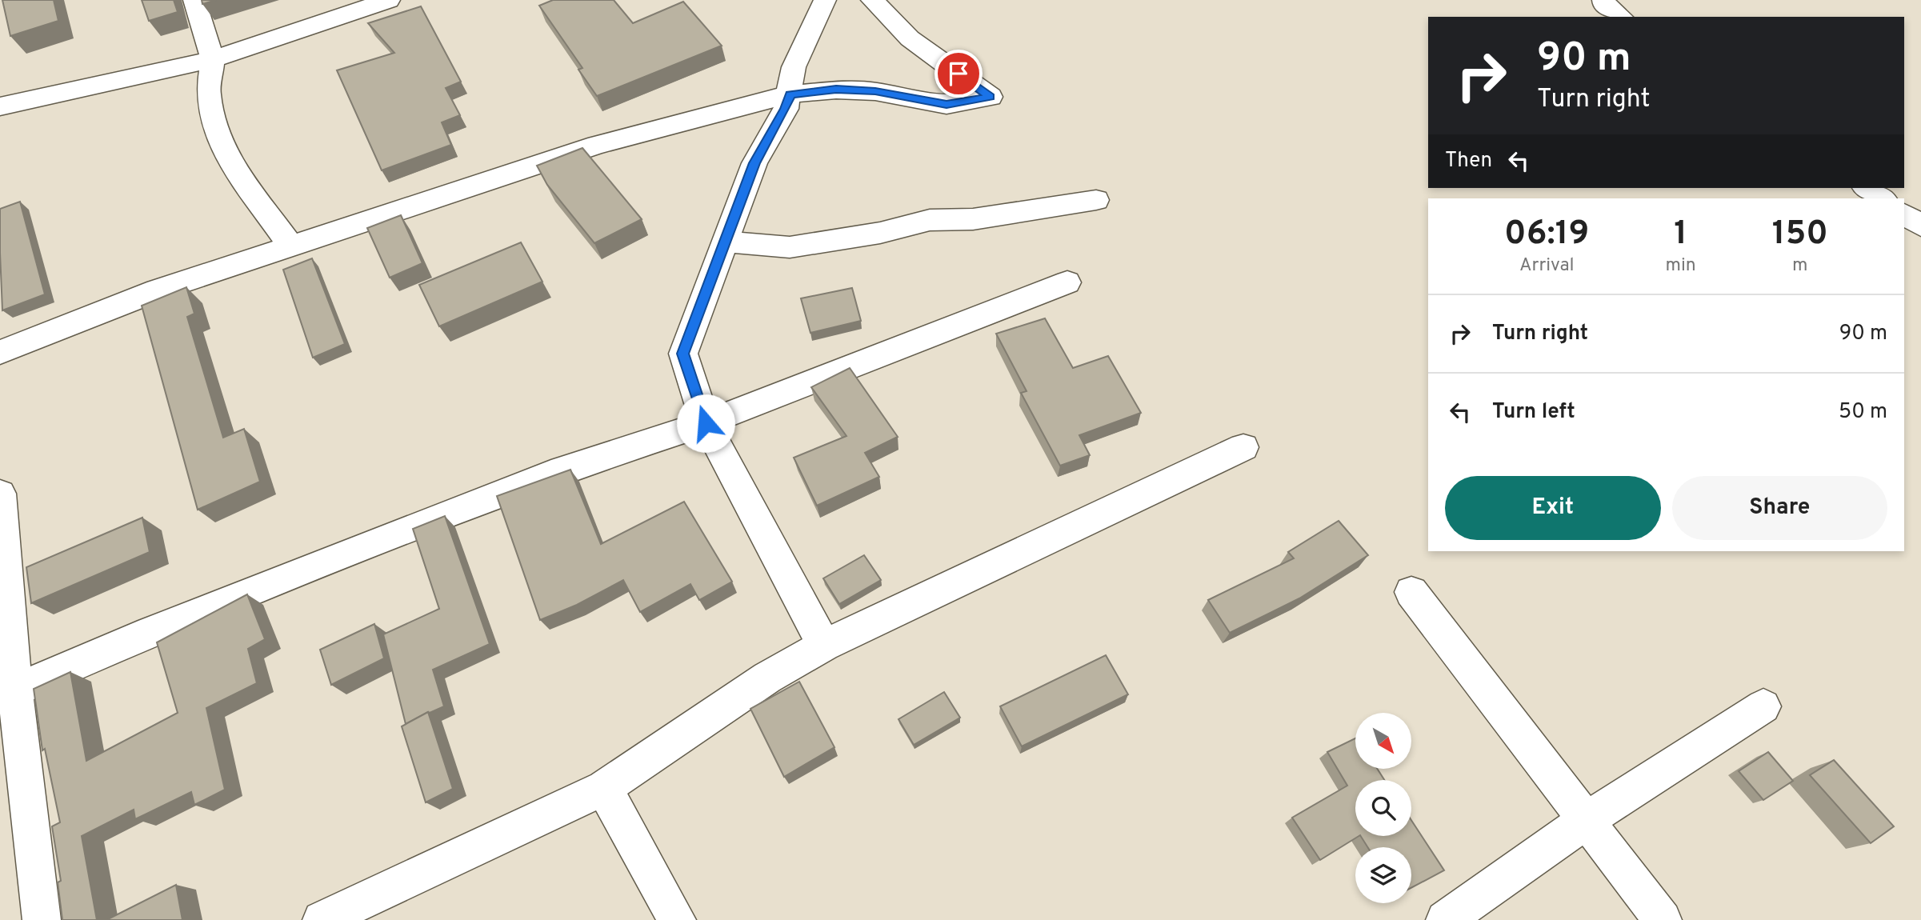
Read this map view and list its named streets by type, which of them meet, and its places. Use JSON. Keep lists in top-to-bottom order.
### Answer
{
  "north": "bottom right",
  "page": {
    "turn": ["90 m", "Turn right"],
    "then": "Then",
    "eta": [
      "06:19",
      "Arrival",
      "1",
      "min",
      "150",
      "m"
    ],
    "list": [
      {
        "name": "Turn right",
        "value": "90 m"
      },
      {
        "name": "Turn left",
        "value": "50 m"
      }
    ],
    "buttons": ["Exit", "Share"]
  }
}
